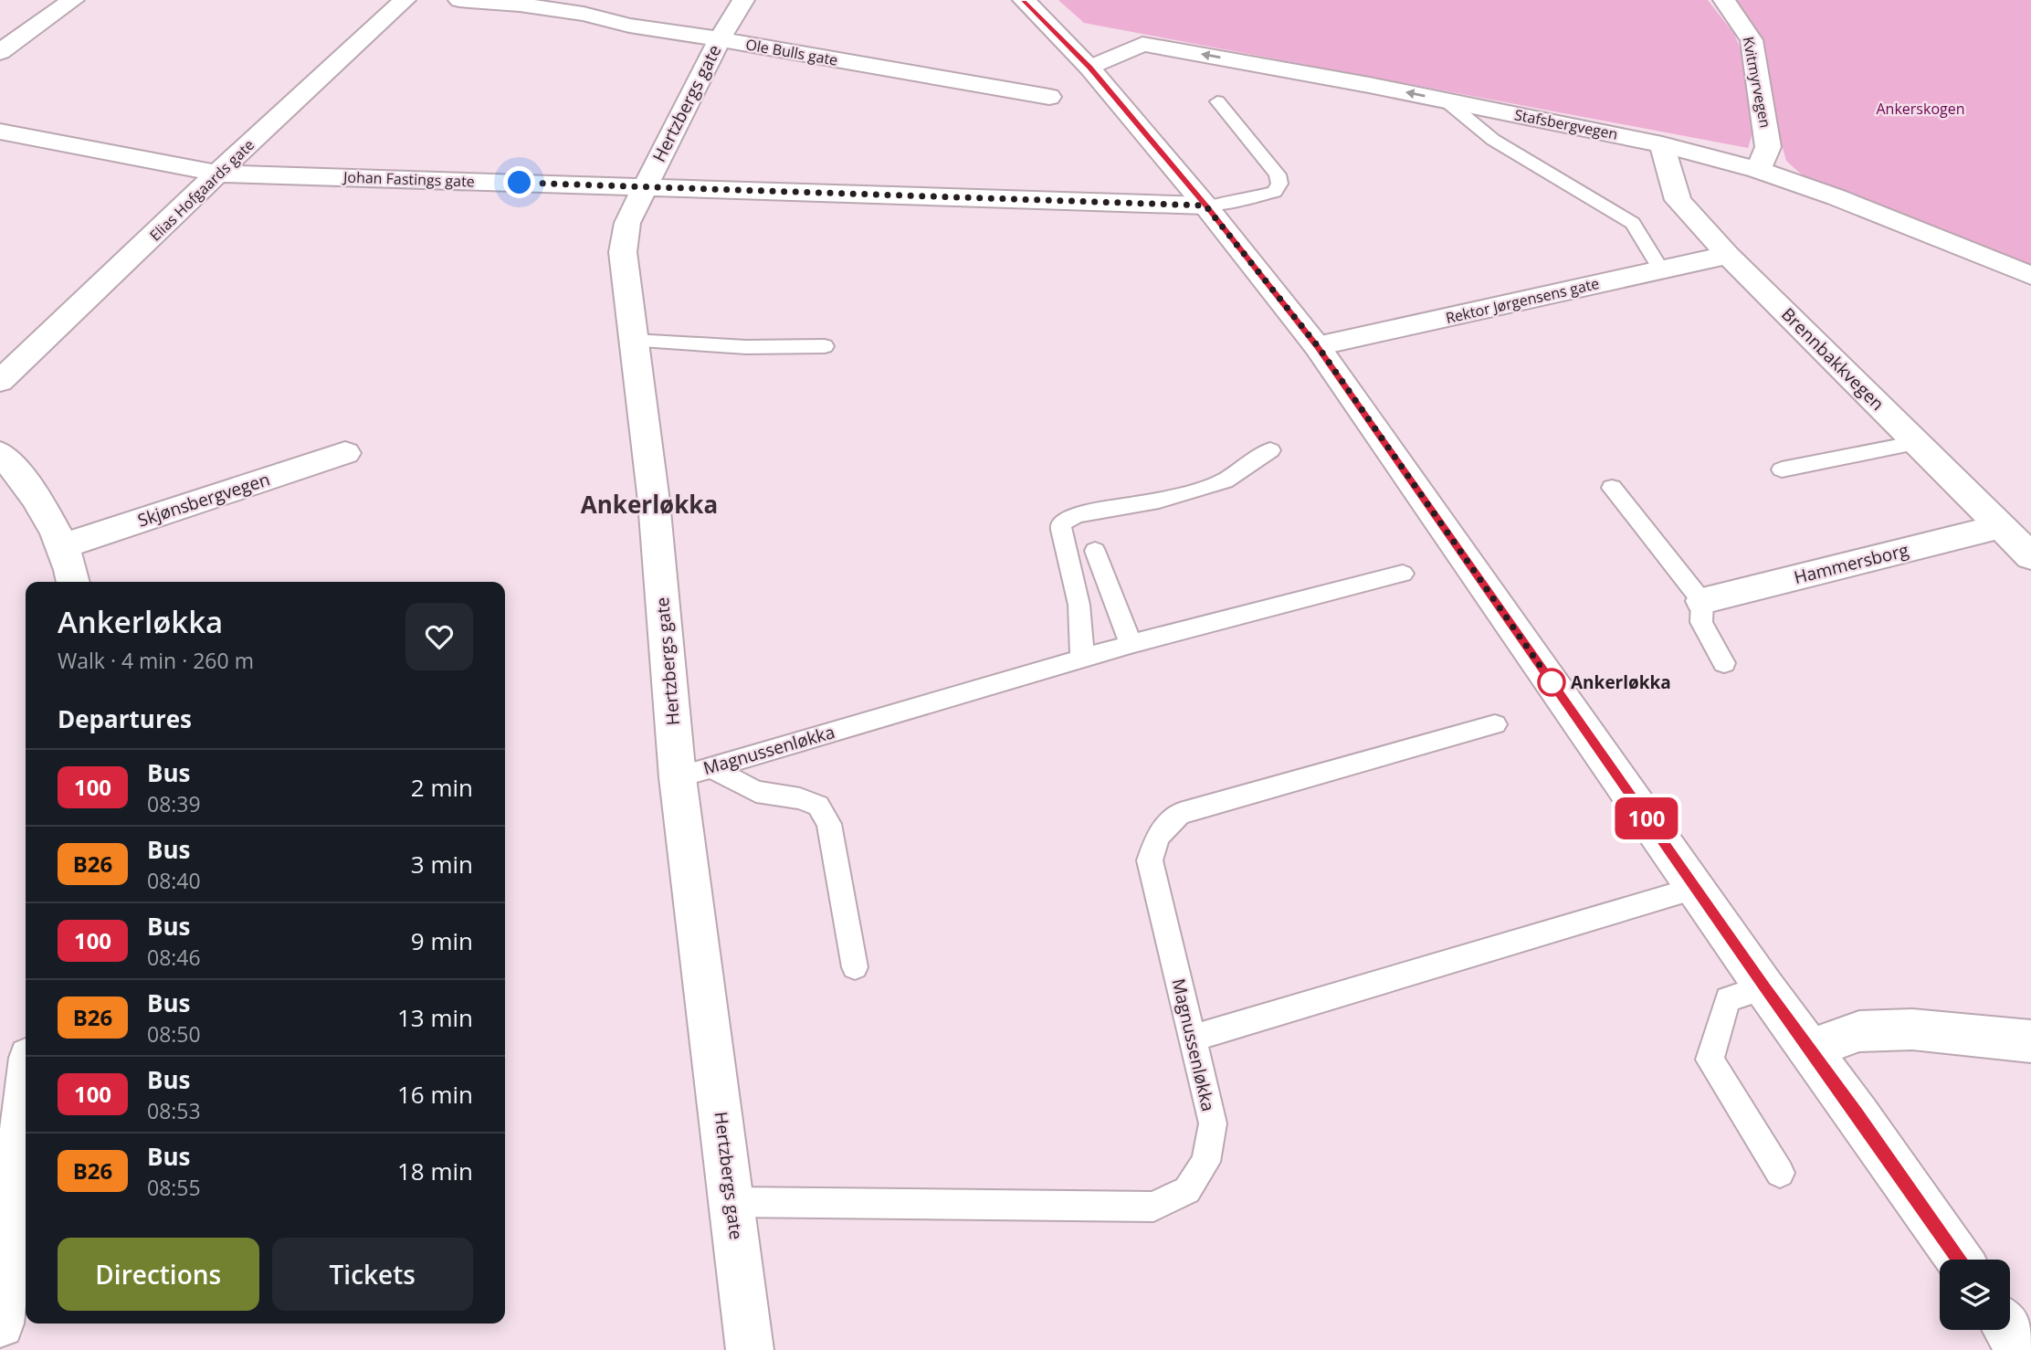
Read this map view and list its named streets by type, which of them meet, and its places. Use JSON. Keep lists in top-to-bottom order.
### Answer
{
  "streets": {
    "street": [
      "Ole Bulls gate",
      "Kvitmyrvegen",
      "Hertzbergs gate",
      "Stafsbergvegen",
      "Johan Fastings gate",
      "Elias Hofgaards gate",
      "Rektor Jørgensens gate",
      "Brennbakkvegen",
      "Skjønsbergvegen",
      "Hammersborg"
    ],
    "lane": ["Magnussenløkka"]
  },
  "crossings": [
    ["Ole Bulls gate", "Hertzbergs gate"],
    ["Kvitmyrvegen", "Stafsbergvegen"],
    ["Hertzbergs gate", "Johan Fastings gate"],
    ["Hertzbergs gate", "Magnussenløkka"],
    ["Stafsbergvegen", "Brennbakkvegen"],
    ["Johan Fastings gate", "Elias Hofgaards gate"],
    ["Rektor Jørgensens gate", "Brennbakkvegen"],
    ["Brennbakkvegen", "Hammersborg"]
  ],
  "one_way": ["Stafsbergvegen"],
  "districts": ["Ankerløkka"],
  "parks": ["Ankerskogen"],
  "places": ["Ankerløkka"],
  "lines": ["bus line 100"],
  "page": {
    "on_map": "100",
    "heading": [
      ["Ankerløkka", "Walk · 4 min · 260 m"],
      "Departures"
    ],
    "list": [
      {
        "mark": "100",
        "name": "Bus",
        "note": "08:39",
        "value": "2 min"
      },
      {
        "mark": "B26",
        "name": "Bus",
        "note": "08:40",
        "value": "3 min"
      },
      {
        "mark": "100",
        "name": "Bus",
        "note": "08:46",
        "value": "9 min"
      },
      {
        "mark": "B26",
        "name": "Bus",
        "note": "08:50",
        "value": "13 min"
      },
      {
        "mark": "100",
        "name": "Bus",
        "note": "08:53",
        "value": "16 min"
      },
      {
        "mark": "B26",
        "name": "Bus",
        "note": "08:55",
        "value": "18 min"
      }
    ],
    "buttons": ["Directions", "Tickets"]
  }
}
